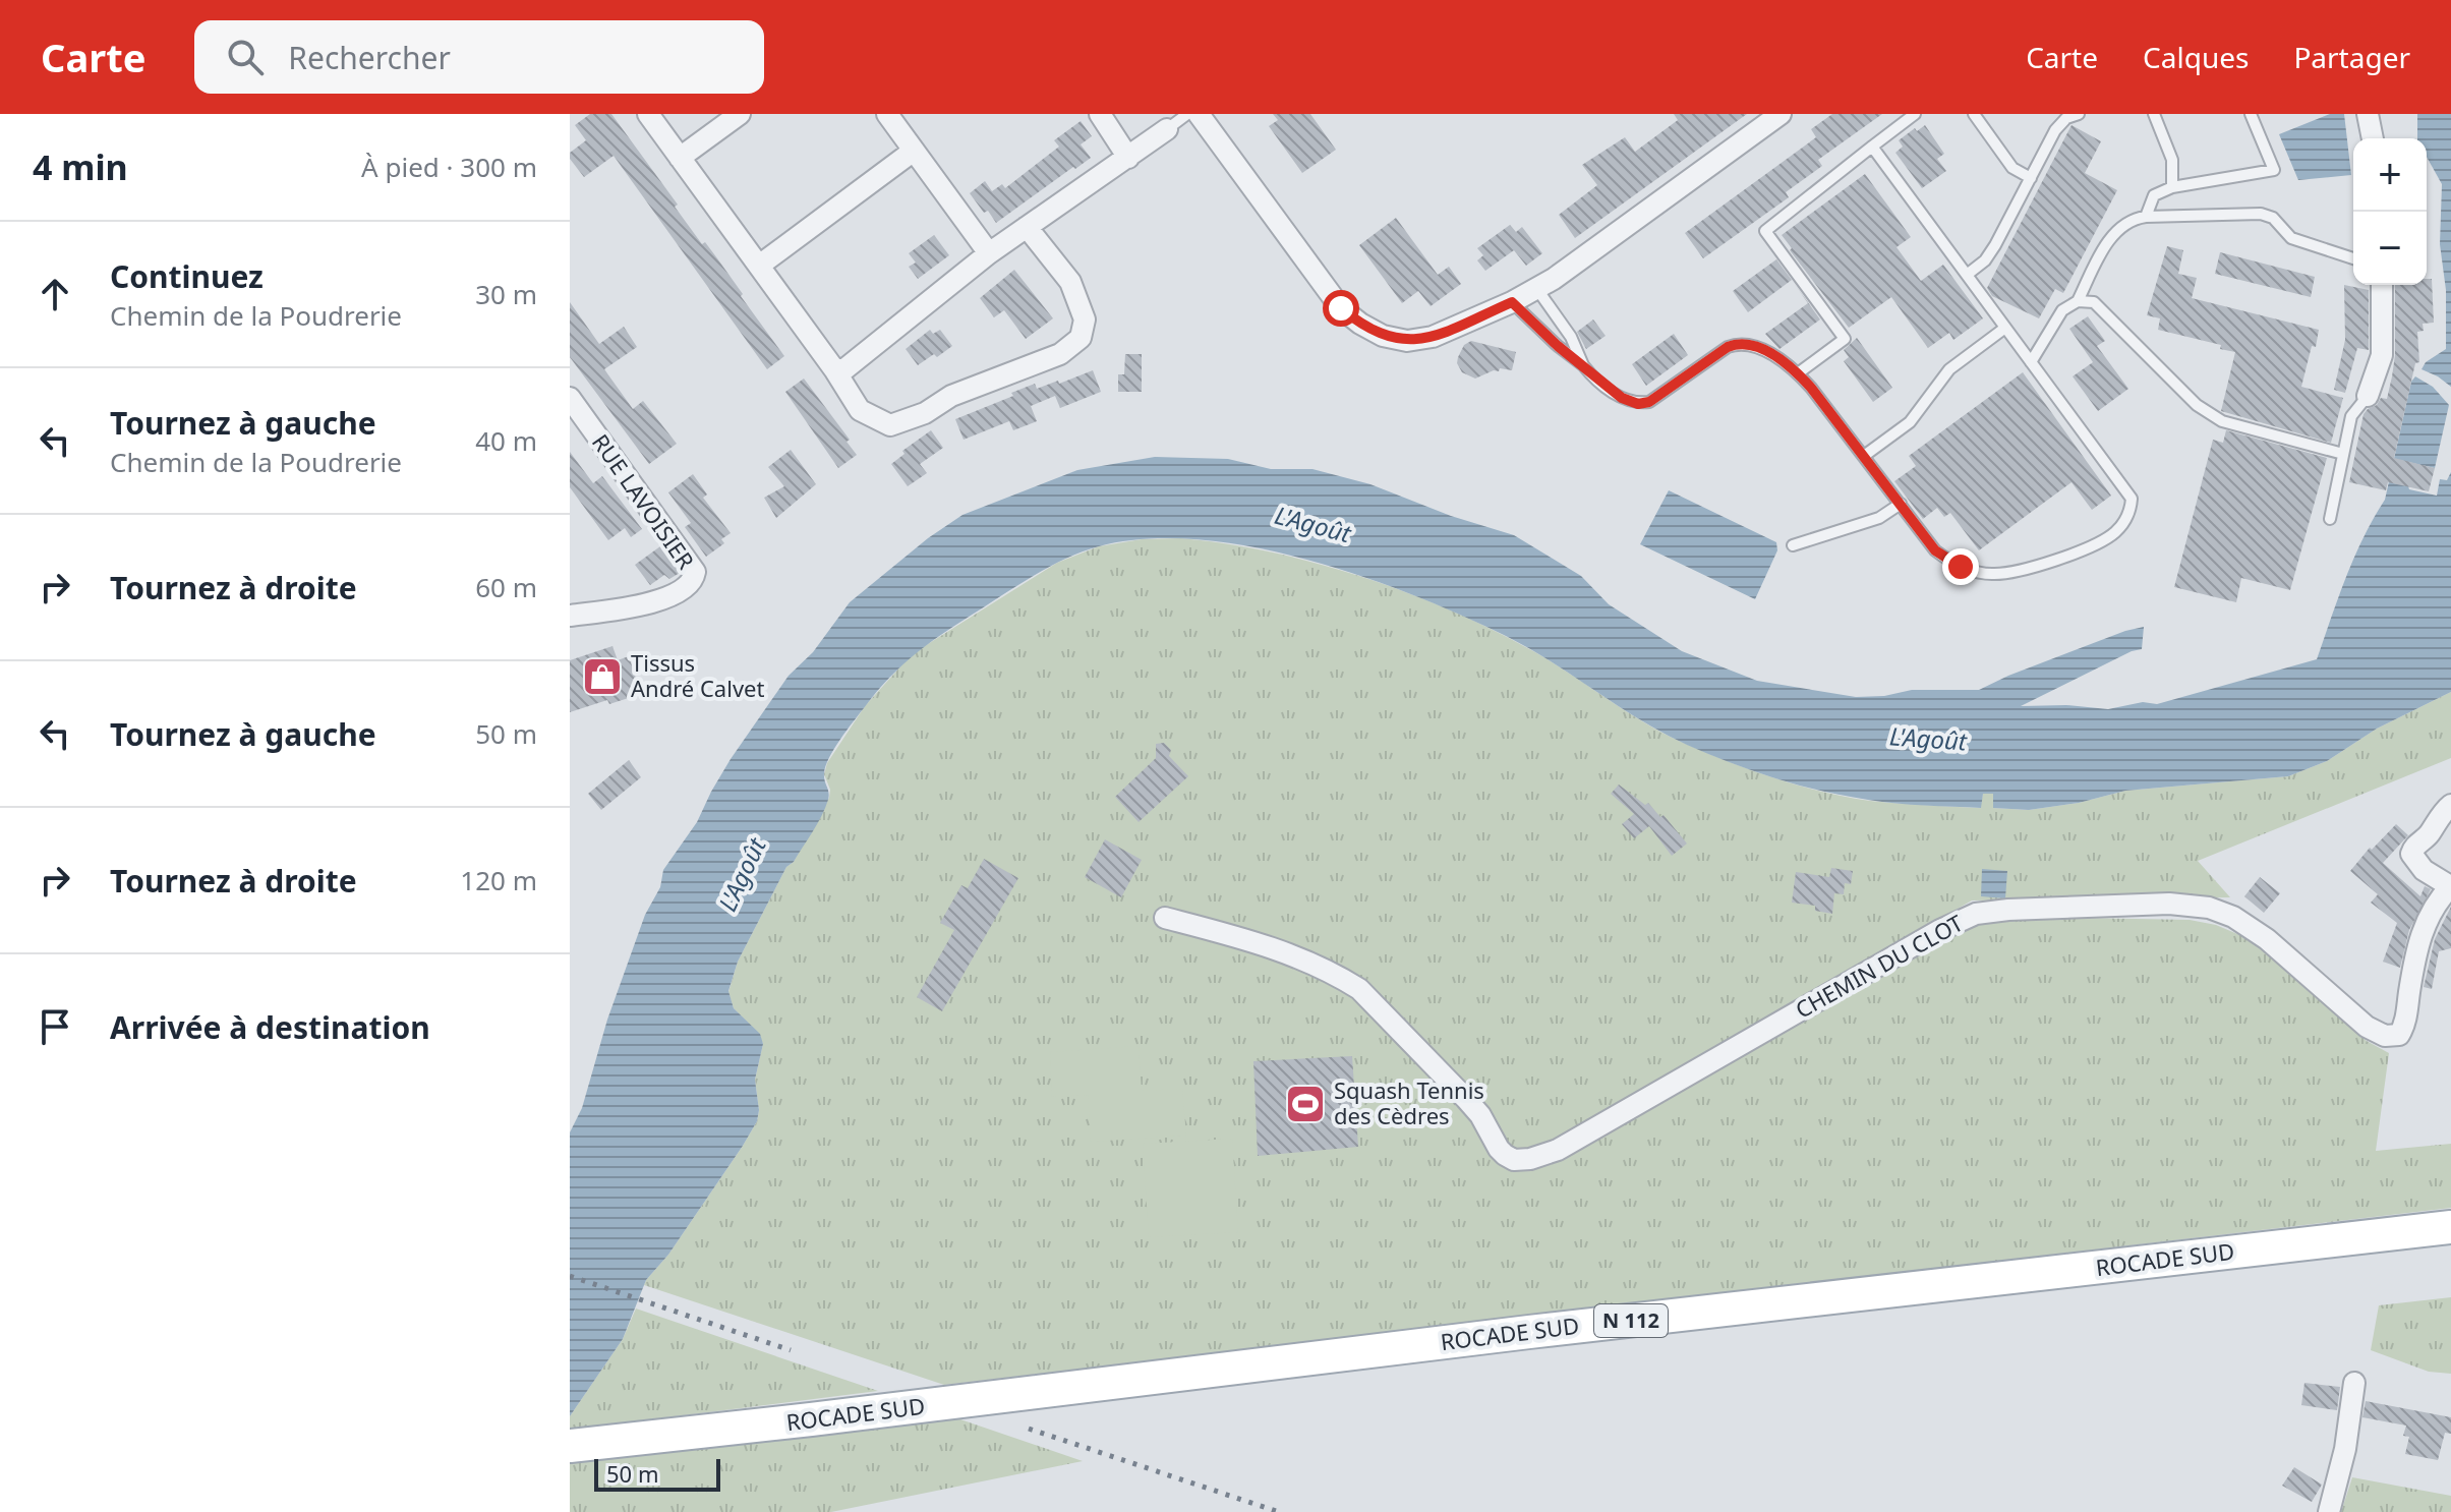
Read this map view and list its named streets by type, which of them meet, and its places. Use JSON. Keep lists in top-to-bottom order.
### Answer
{
  "streets": {
    "main road": ["ROCADE SUD", "N 112"],
    "street": ["RUE LAVOISIER", "CHEMIN DU CLOT"]
  },
  "water": ["L'Agoût"],
  "places": {
    "shop": ["Tissus André Calvet"],
    "sports": ["Squash Tennis des Cèdres"]
  },
  "scale_bar": "50 m",
  "page": {
    "header": "Carte",
    "search": "Rechercher",
    "nav": ["Carte", "Calques", "Partager"],
    "heading": ["4 min", "À pied · 300 m"],
    "map_buttons": ["+", "−"],
    "list": [
      ["Continuez", "Chemin de la Poudrerie", "30 m"],
      ["Tournez à gauche", "Chemin de la Poudrerie", "40 m"],
      ["Tournez à droite", "60 m"],
      ["Tournez à gauche", "50 m"],
      ["Tournez à droite", "120 m"],
      "Arrivée à destination"
    ],
    "scale": "50 m"
  }
}
